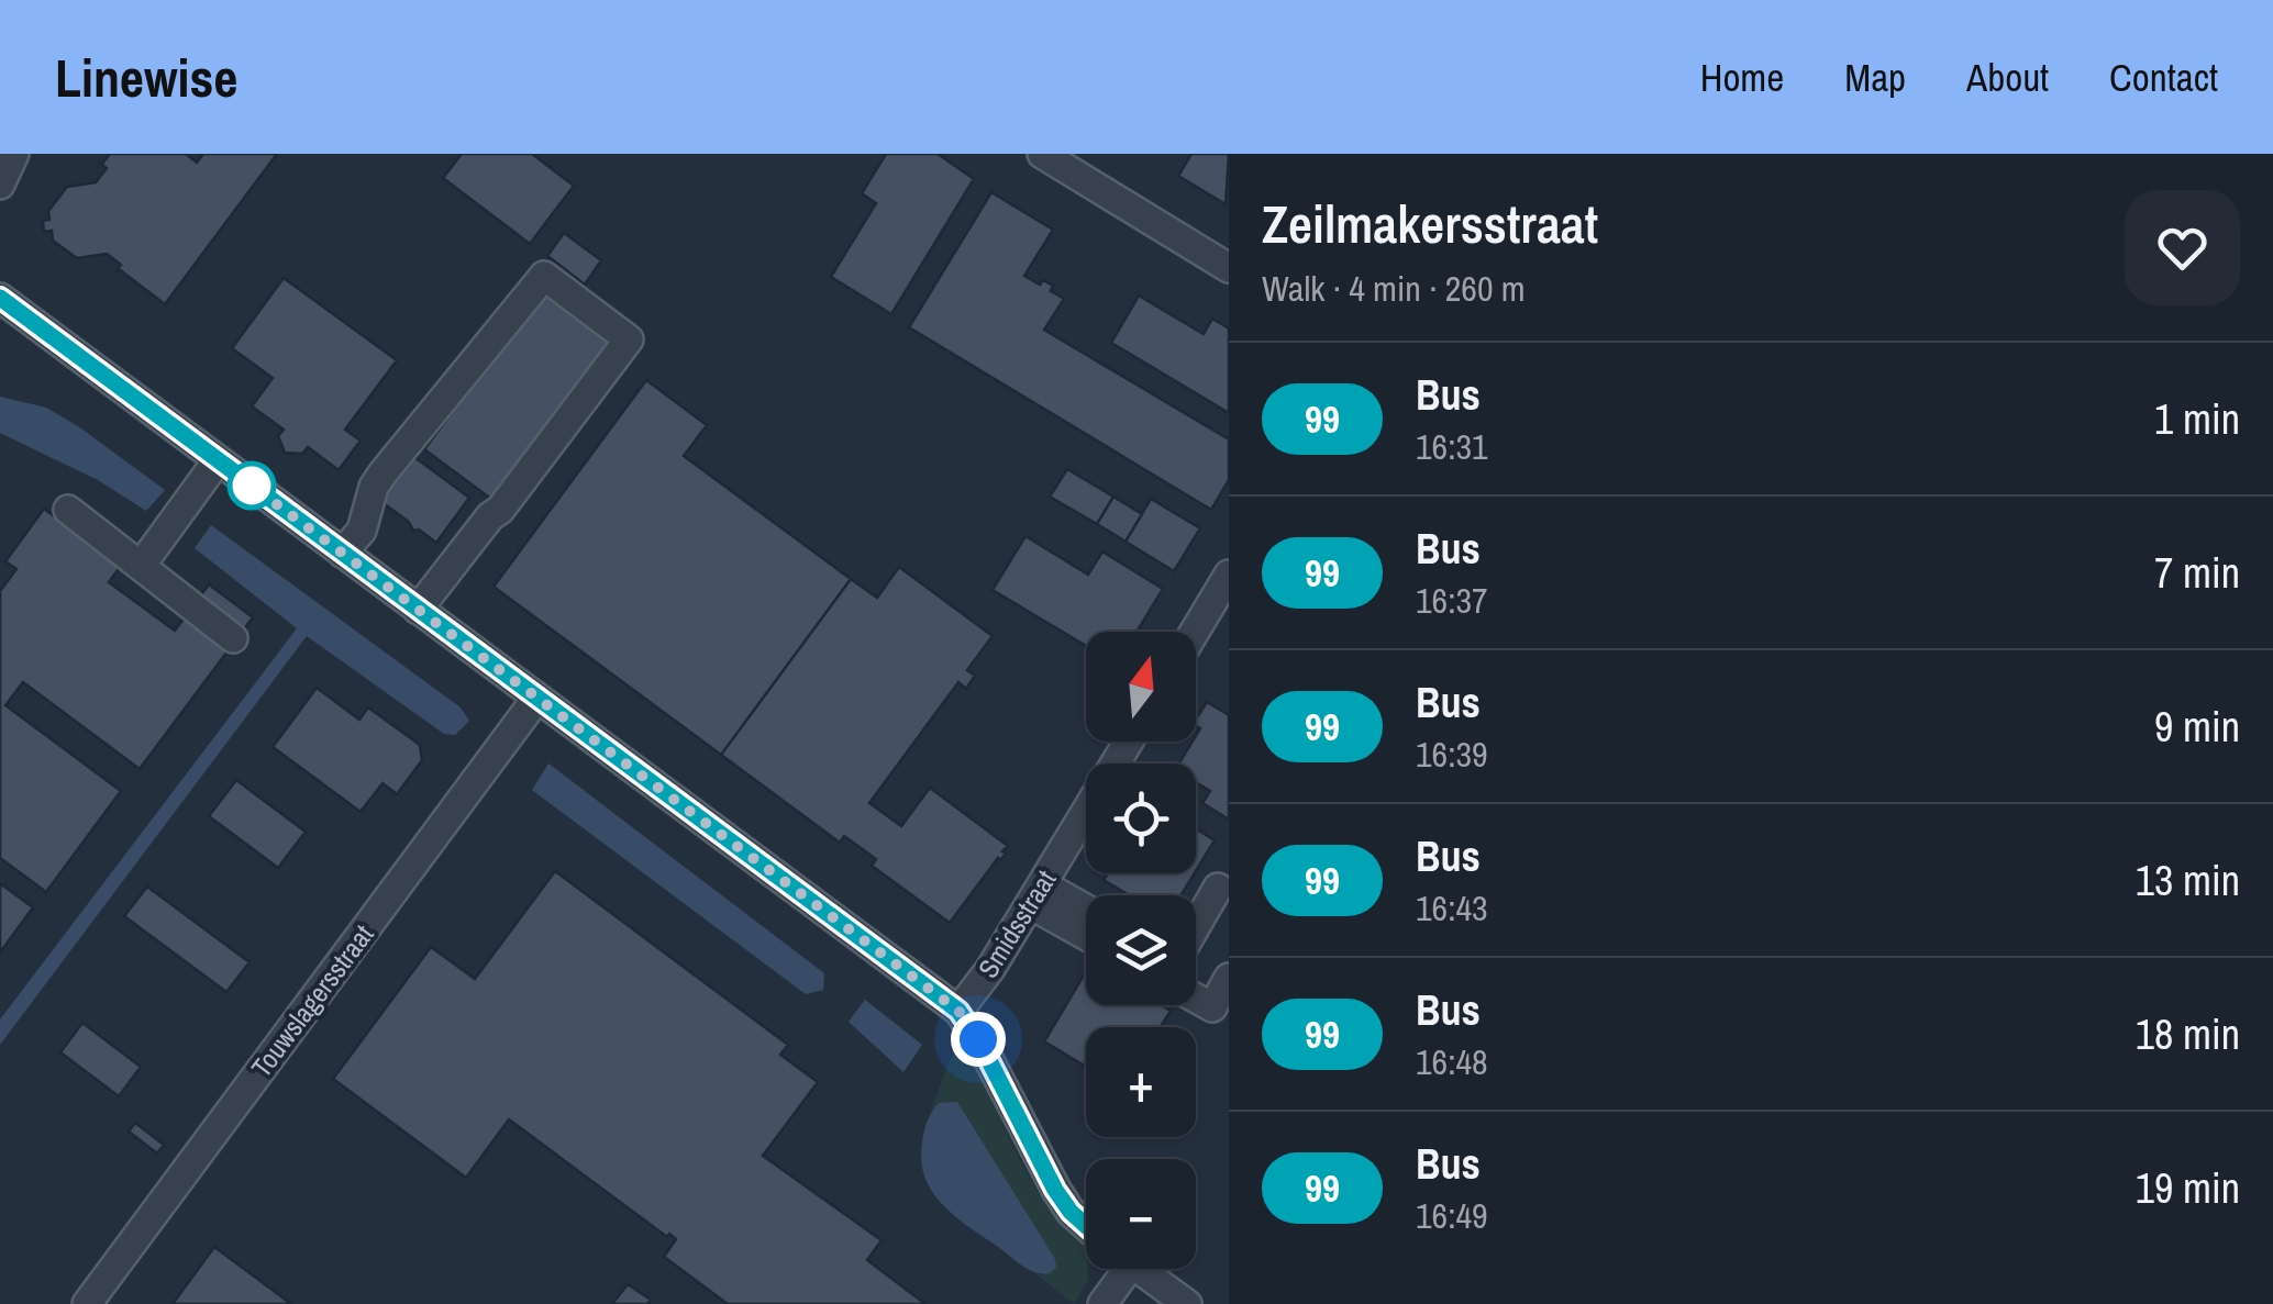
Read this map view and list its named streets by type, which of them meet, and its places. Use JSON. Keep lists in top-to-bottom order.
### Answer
{
  "streets": {
    "street": ["Smidsstraat", "Touwslagersstraat"]
  },
  "lines": ["bus line 99"],
  "north": "top",
  "page": {
    "header": "Linewise",
    "nav": [
      "Home",
      "Map",
      "About",
      "Contact"
    ],
    "heading": ["Zeilmakersstraat", "Walk · 4 min · 260 m"],
    "list": [
      {
        "mark": "99",
        "name": "Bus",
        "note": "16:31",
        "value": "1 min"
      },
      {
        "mark": "99",
        "name": "Bus",
        "note": "16:37",
        "value": "7 min"
      },
      {
        "mark": "99",
        "name": "Bus",
        "note": "16:39",
        "value": "9 min"
      },
      {
        "mark": "99",
        "name": "Bus",
        "note": "16:43",
        "value": "13 min"
      },
      {
        "mark": "99",
        "name": "Bus",
        "note": "16:48",
        "value": "18 min"
      },
      {
        "mark": "99",
        "name": "Bus",
        "note": "16:49",
        "value": "19 min"
      }
    ],
    "map_buttons": ["+", "−"]
  }
}
